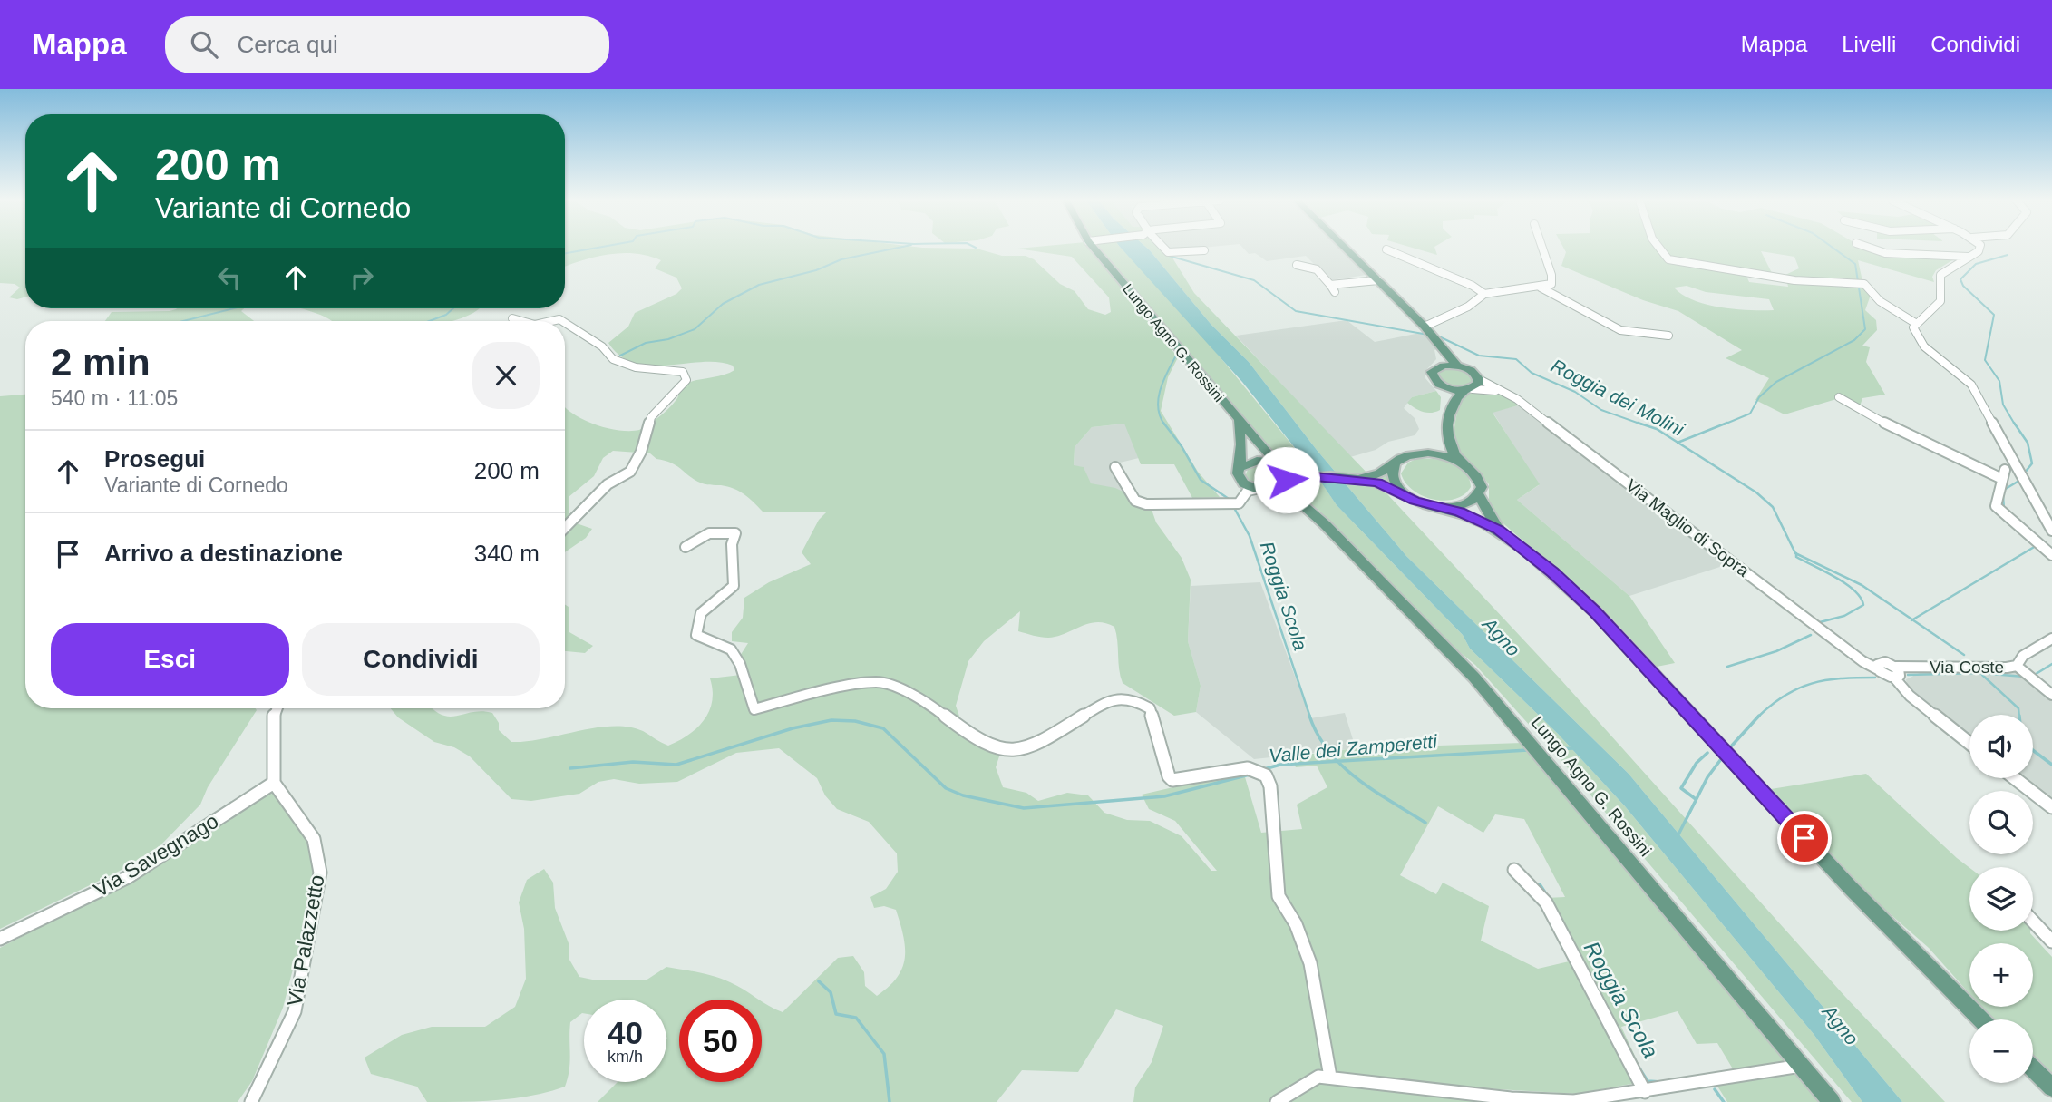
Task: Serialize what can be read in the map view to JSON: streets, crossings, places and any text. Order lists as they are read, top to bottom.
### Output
{
  "streets": {
    "main road": ["Lungo Agno G. Rossini"],
    "street": [
      "Via Maglio di Sopra",
      "Via Coste",
      "Via Savegnago",
      "Via Palazzetto"
    ]
  },
  "crossings": [
    ["Via Maglio di Sopra", "Via Coste"],
    ["Via Savegnago", "Via Palazzetto"]
  ],
  "water": [
    "Roggia dei Molini",
    "Roggia Scola",
    "Agno",
    "Valle dei Zamperetti"
  ],
  "page": {
    "header": "Mappa",
    "search": "Cerca qui",
    "nav": ["Mappa", "Livelli", "Condividi"],
    "turn": ["200 m", "Variante di Cornedo"],
    "heading": ["2 min", "540 m · 11:05"],
    "list": [
      {
        "name": "Prosegui",
        "note": "Variante di Cornedo",
        "value": "200 m"
      },
      {
        "name": "Arrivo a destinazione",
        "value": "340 m"
      }
    ],
    "buttons": ["Esci", "Condividi"],
    "map_buttons": ["+", "−"],
    "speed": "40 km/h",
    "limit": "50"
  }
}
